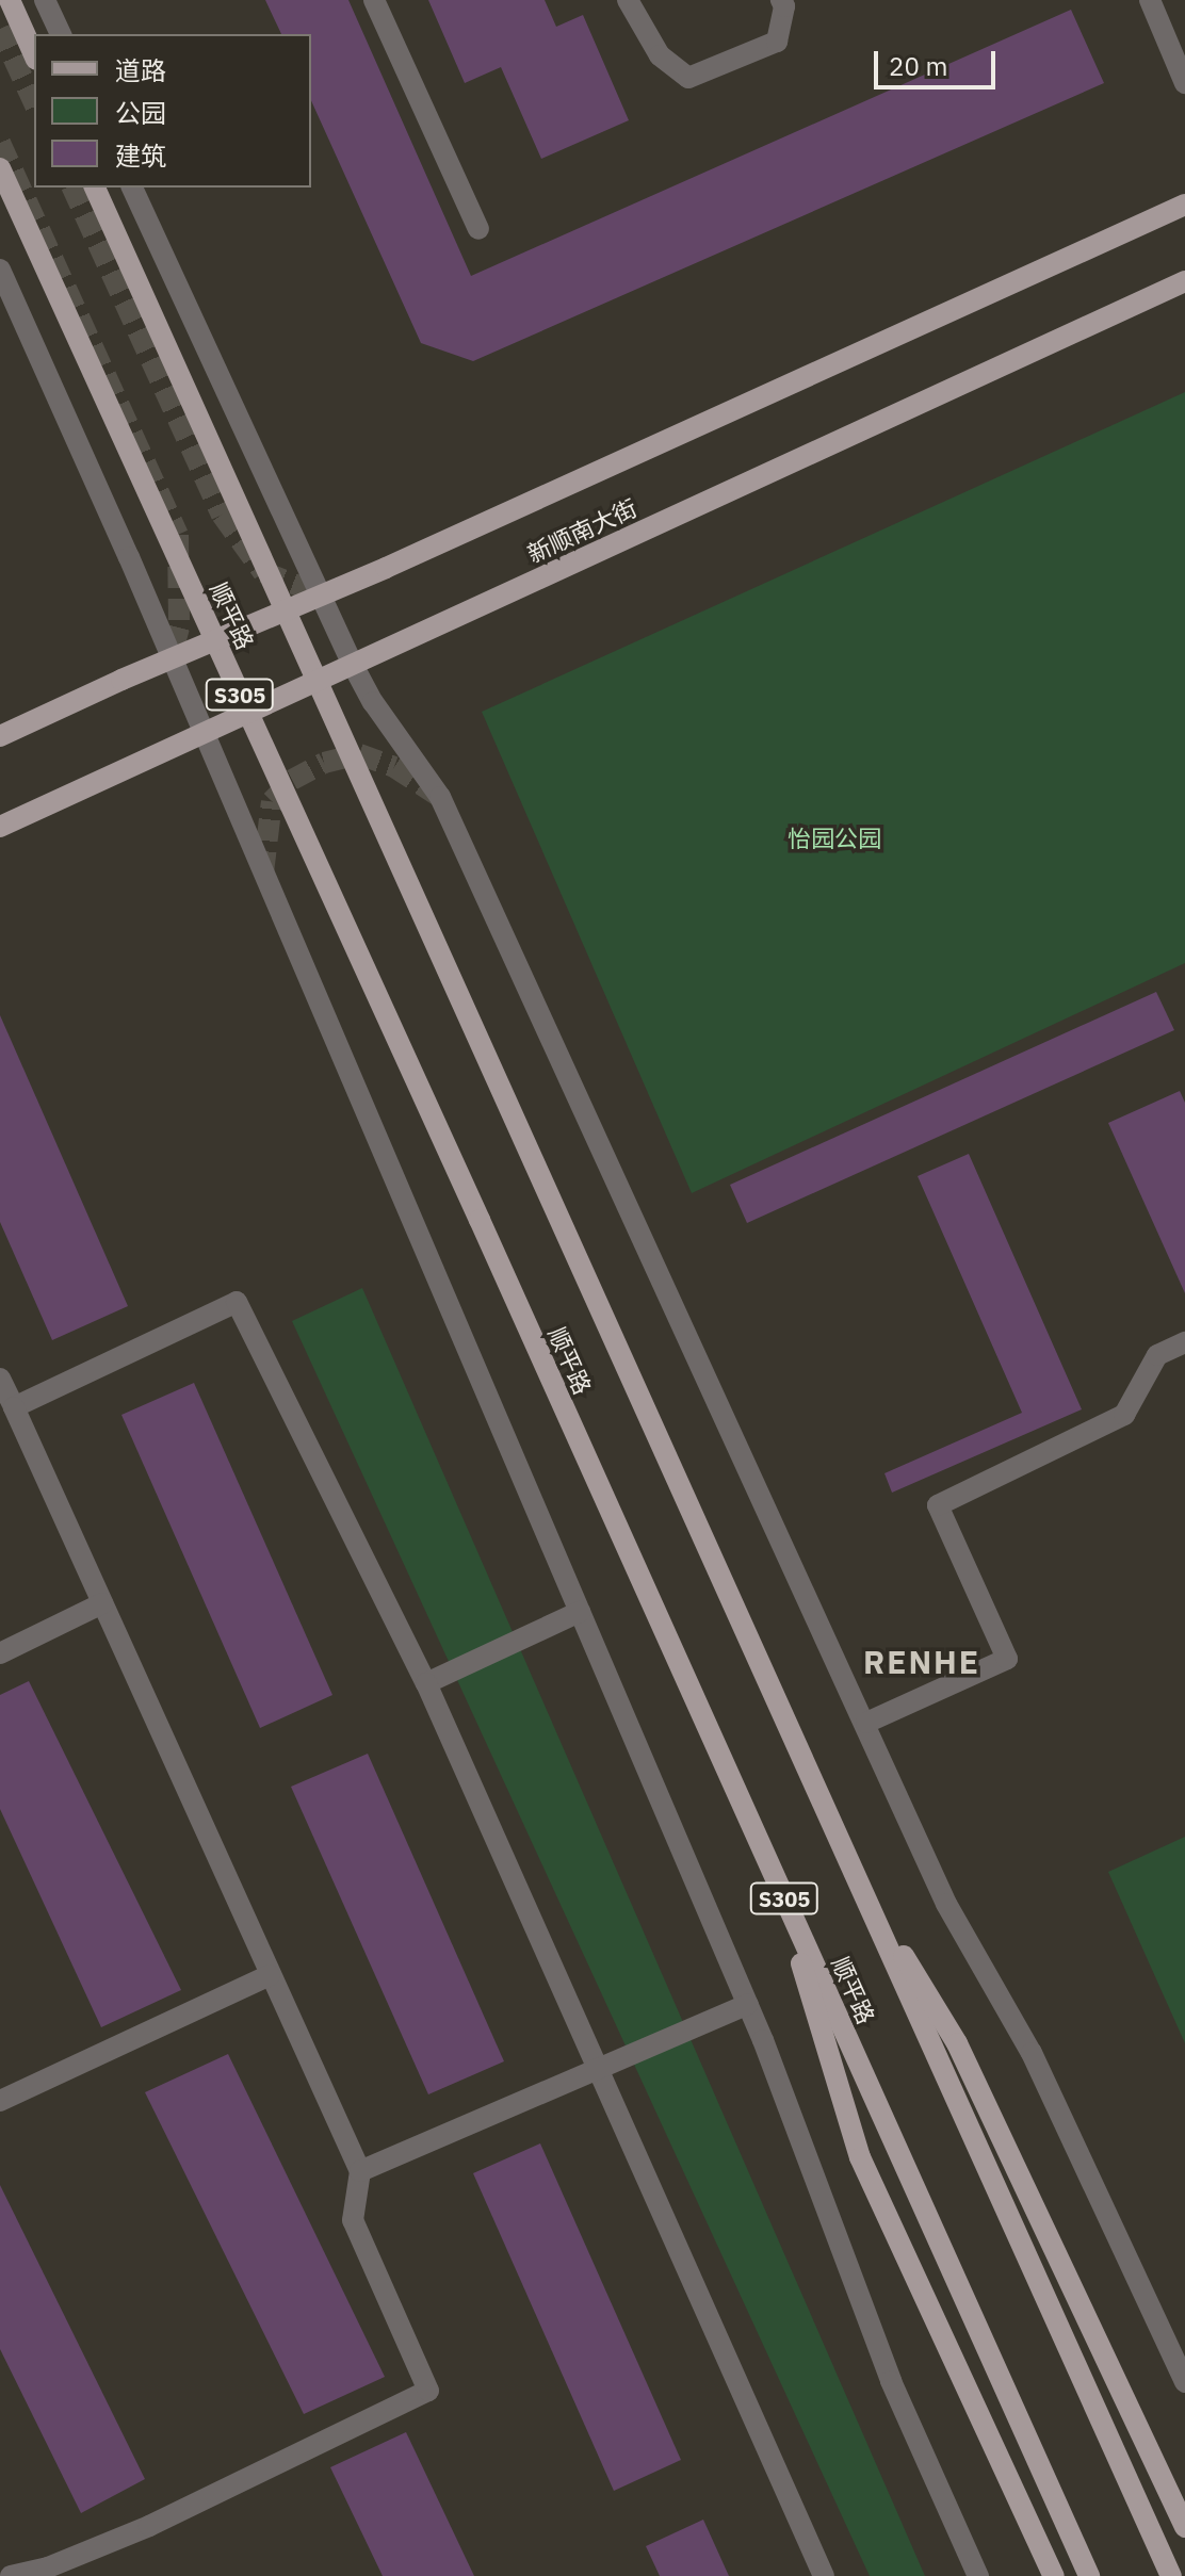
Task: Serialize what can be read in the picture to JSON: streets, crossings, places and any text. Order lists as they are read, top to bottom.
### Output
{
  "streets": {
    "main road": ["新顺南大街", "顺平路", "S305"]
  },
  "districts": ["RENHE"],
  "parks": ["怡园公园"],
  "legend": ["道路", "公园", "建筑"],
  "scale_bar": "20 m"
}
